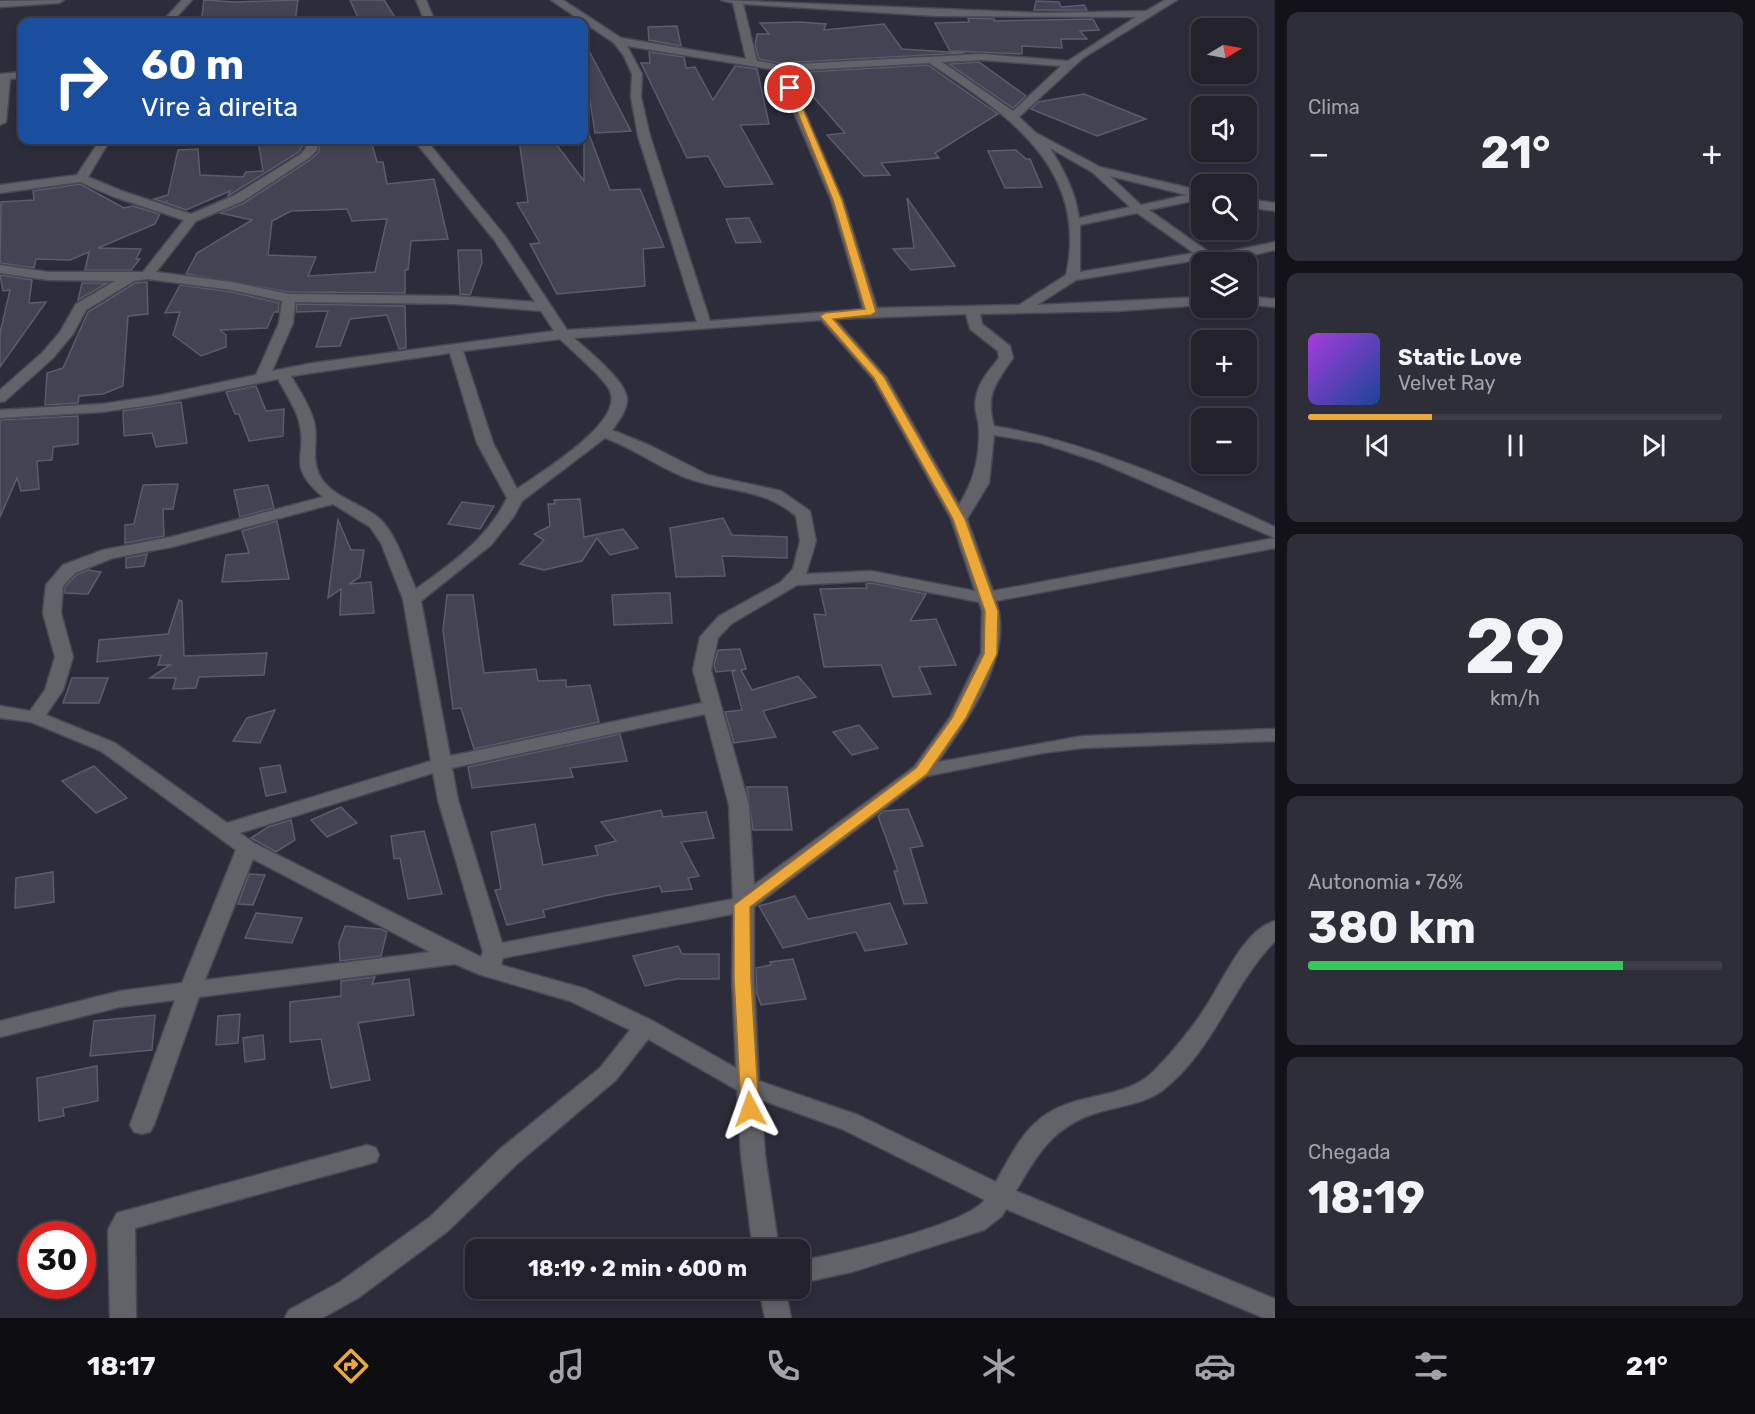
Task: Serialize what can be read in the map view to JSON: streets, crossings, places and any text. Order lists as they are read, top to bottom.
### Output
{
  "north": "right",
  "page": {
    "tile": [
      "Clima",
      ["29", "km/h"],
      ["Autonomia · 76%", "380 km"],
      ["Chegada", "18:19"]
    ],
    "map_buttons": ["+", "−"],
    "turn": ["60 m", "Vire à direita"],
    "heat": ["−", "21°", "+"],
    "song": ["Static Love", "Velvet Ray"],
    "limit": "30",
    "trip": "18:19 · 2 min · 600 m",
    "tabs": ["18:17", "21°"]
  }
}
